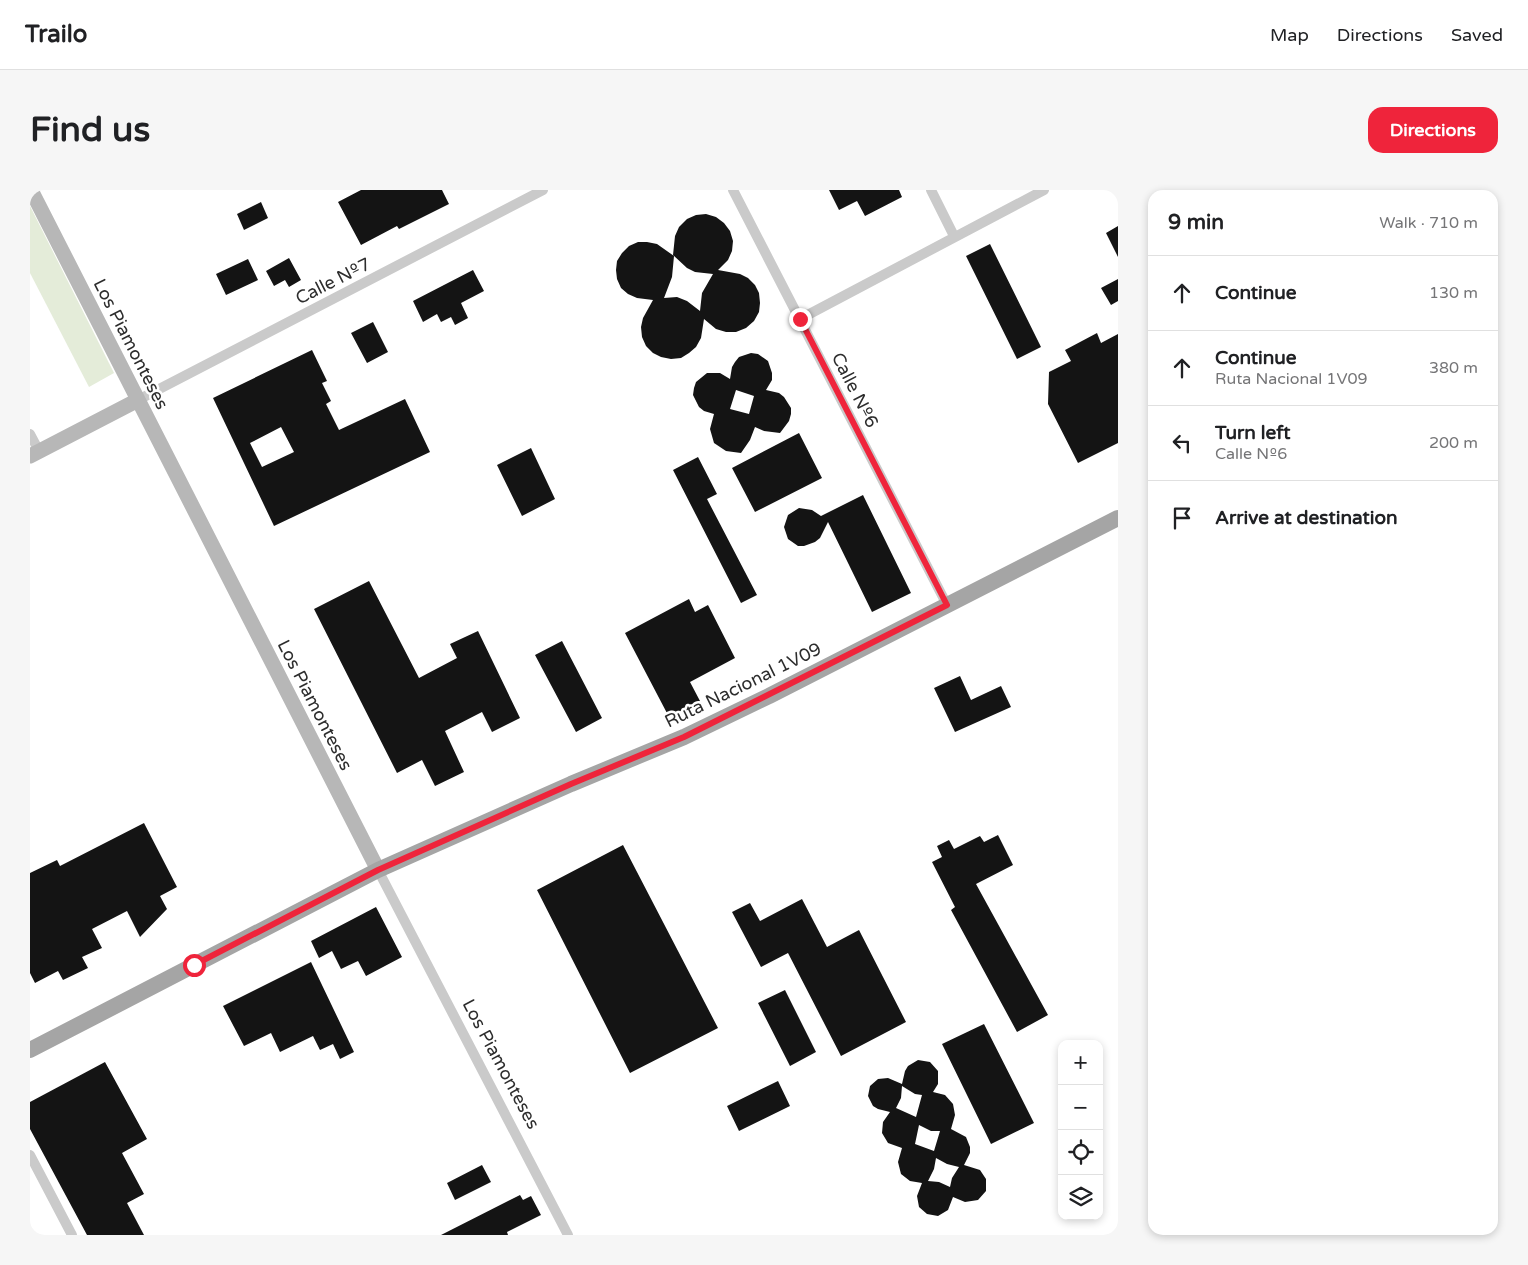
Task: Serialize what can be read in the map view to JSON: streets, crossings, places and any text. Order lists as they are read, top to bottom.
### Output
{
  "streets": {
    "main road": ["Los Piamonteses", "Ruta Nacional 1V09"],
    "street": ["Calle Nº7", "Calle Nº6"]
  },
  "crossings": [
    ["Calle Nº7", "Los Piamonteses"],
    ["Los Piamonteses", "Ruta Nacional 1V09"],
    ["Calle Nº6", "Ruta Nacional 1V09"]
  ],
  "page": {
    "header": "Trailo",
    "nav": ["Map", "Directions", "Saved"],
    "buttons": "Directions",
    "title": "Find us",
    "heading": ["9 min", "Walk · 710 m"],
    "list": [
      ["Continue", "130 m"],
      ["Continue", "Ruta Nacional 1V09", "380 m"],
      ["Turn left", "Calle Nº6", "200 m"],
      "Arrive at destination"
    ],
    "map_buttons": ["+", "−"]
  }
}
